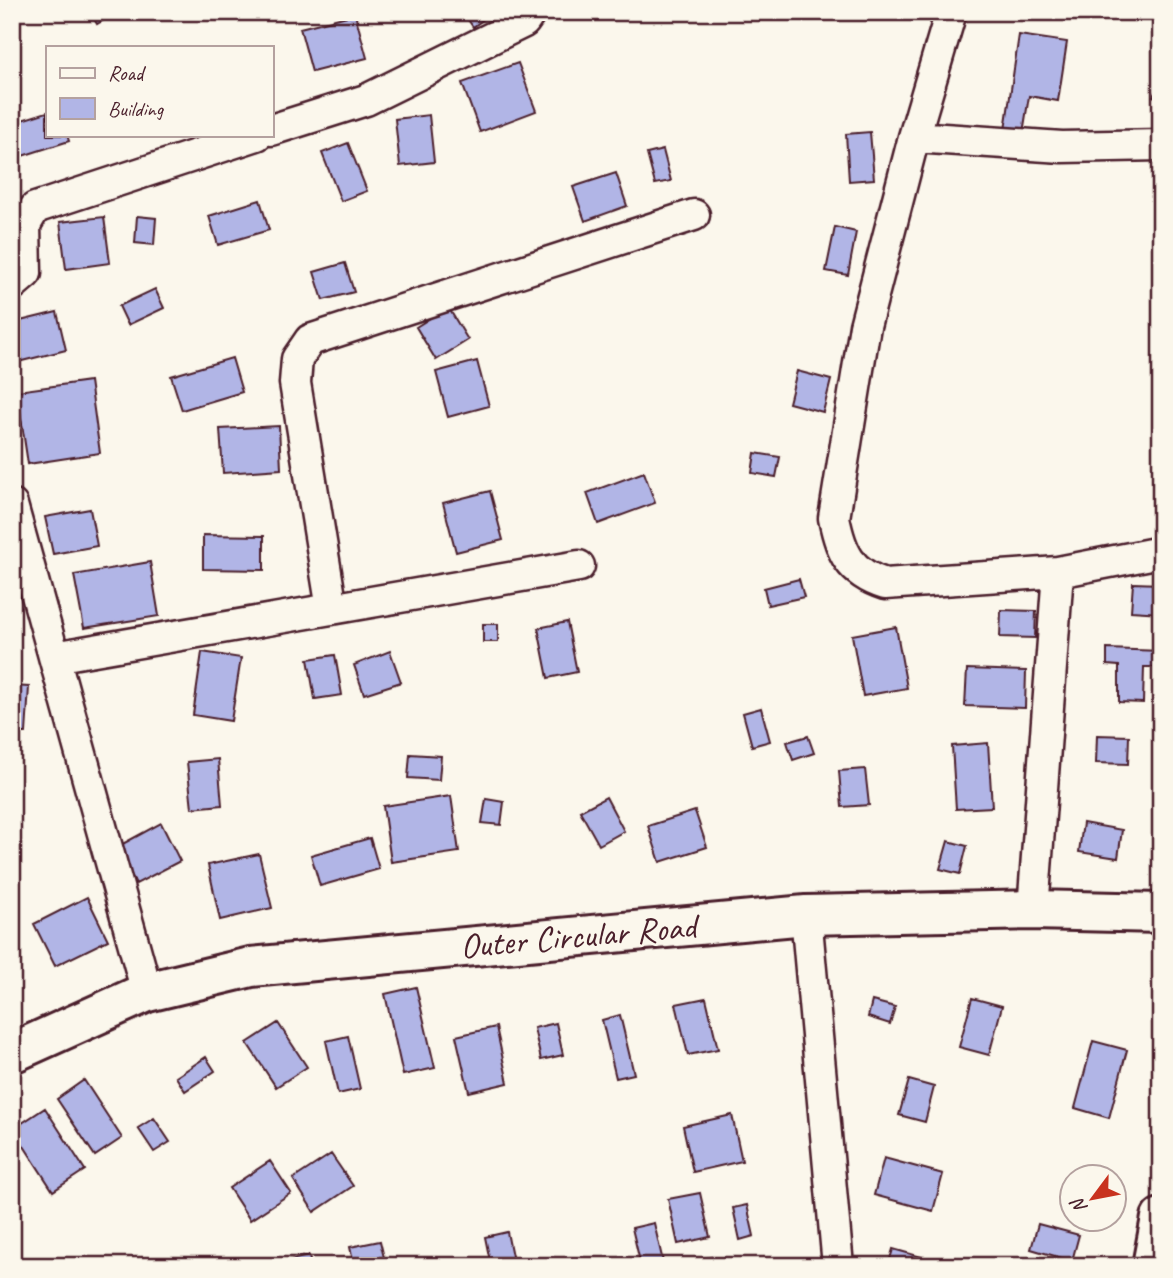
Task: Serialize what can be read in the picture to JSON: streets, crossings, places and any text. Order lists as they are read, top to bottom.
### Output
{
  "streets": {
    "street": ["Outer Circular Road"]
  },
  "legend": ["Road", "Building"],
  "north": "bottom left"
}
